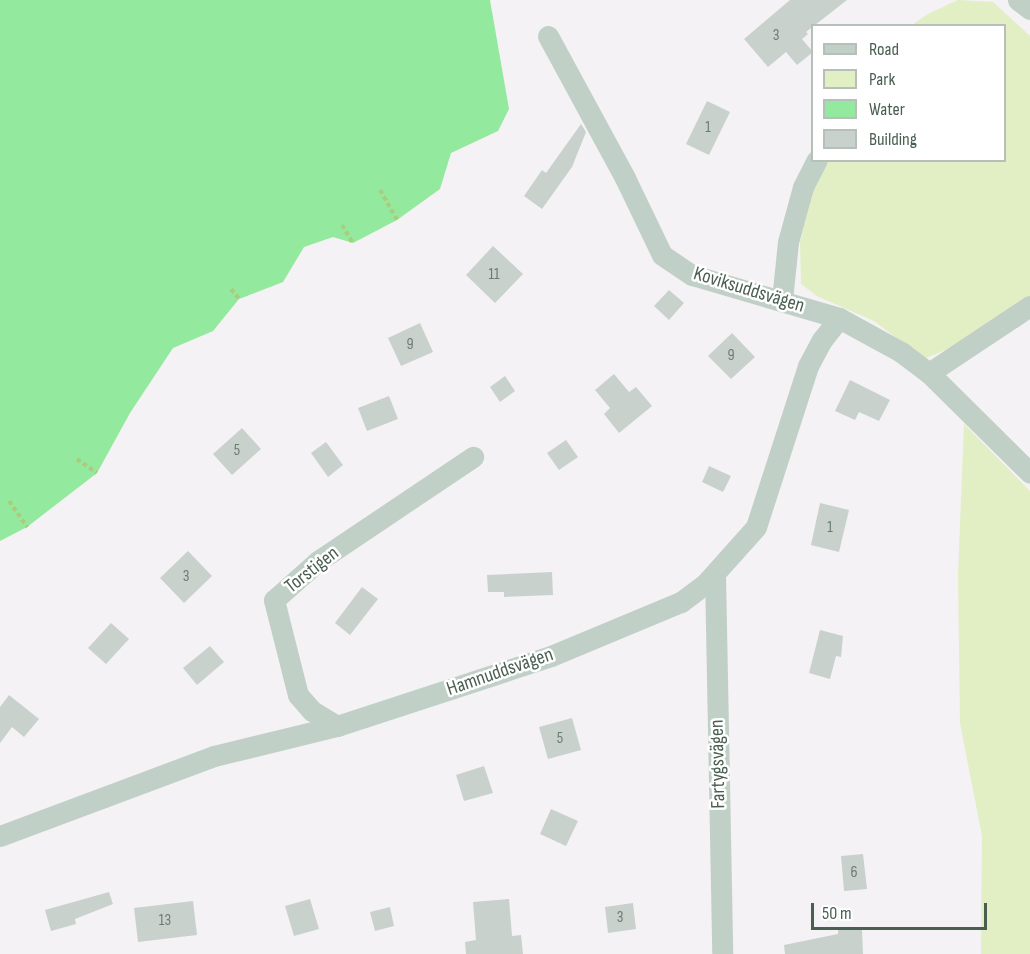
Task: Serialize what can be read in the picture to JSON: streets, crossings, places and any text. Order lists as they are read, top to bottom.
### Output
{
  "streets": {
    "street": [
      "Koviksuddsvägen",
      "Torstigen",
      "Hamnuddsvägen",
      "Fartygsvägen"
    ]
  },
  "crossings": [
    ["Koviksuddsvägen", "Hamnuddsvägen"],
    ["Torstigen", "Hamnuddsvägen"],
    ["Hamnuddsvägen", "Fartygsvägen"]
  ],
  "house_numbers": [
    "3",
    "1",
    "11",
    "9",
    "9",
    "5",
    "1",
    "3",
    "5",
    "6",
    "3",
    "13"
  ],
  "legend": [
    "Road",
    "Park",
    "Water",
    "Building"
  ],
  "scale_bar": "50 m"
}
